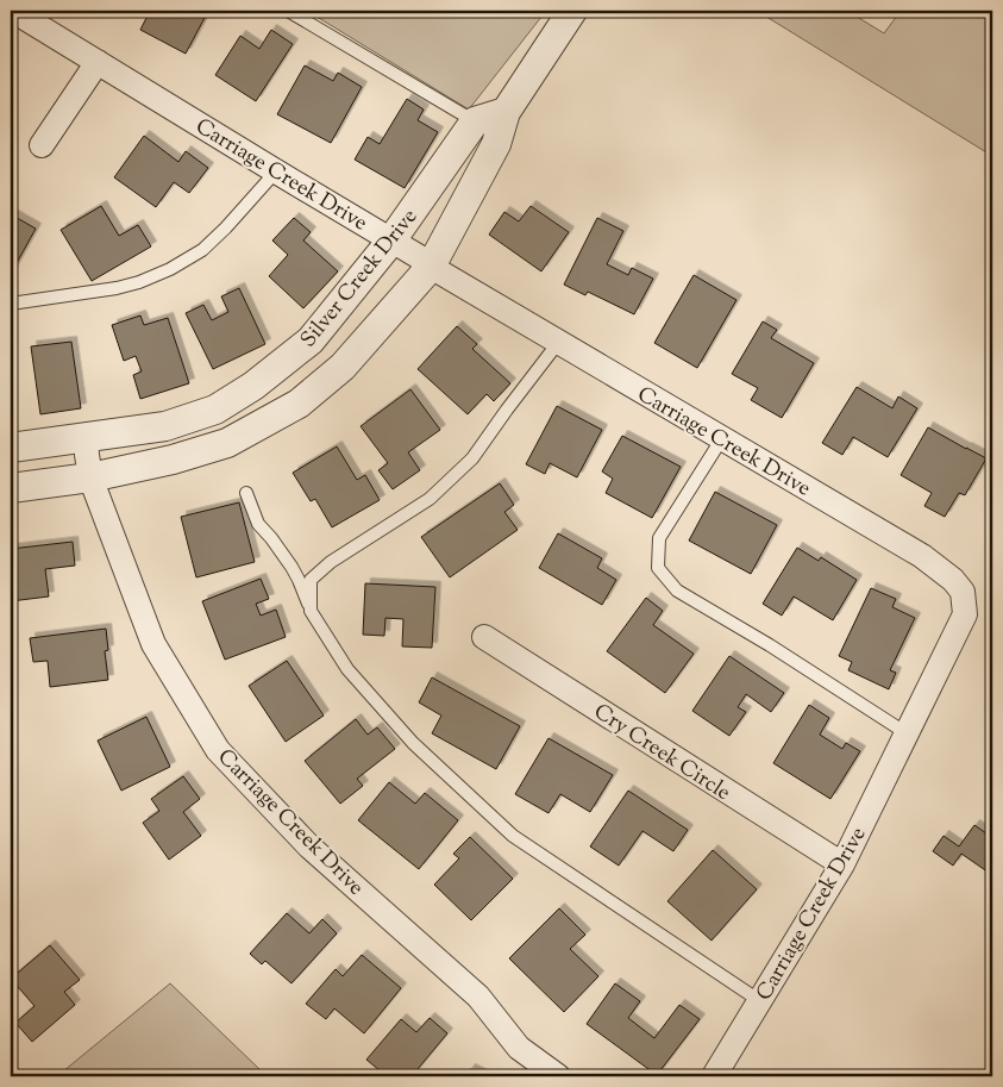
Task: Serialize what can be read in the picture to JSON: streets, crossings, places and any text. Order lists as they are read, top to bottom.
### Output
{
  "streets": {
    "street": ["Carriage Creek Drive", "Silver Creek Drive", "Cry Creek Circle"]
  },
  "crossings": [
    ["Carriage Creek Drive", "Silver Creek Drive"],
    ["Carriage Creek Drive", "Cry Creek Circle"]
  ]
}
